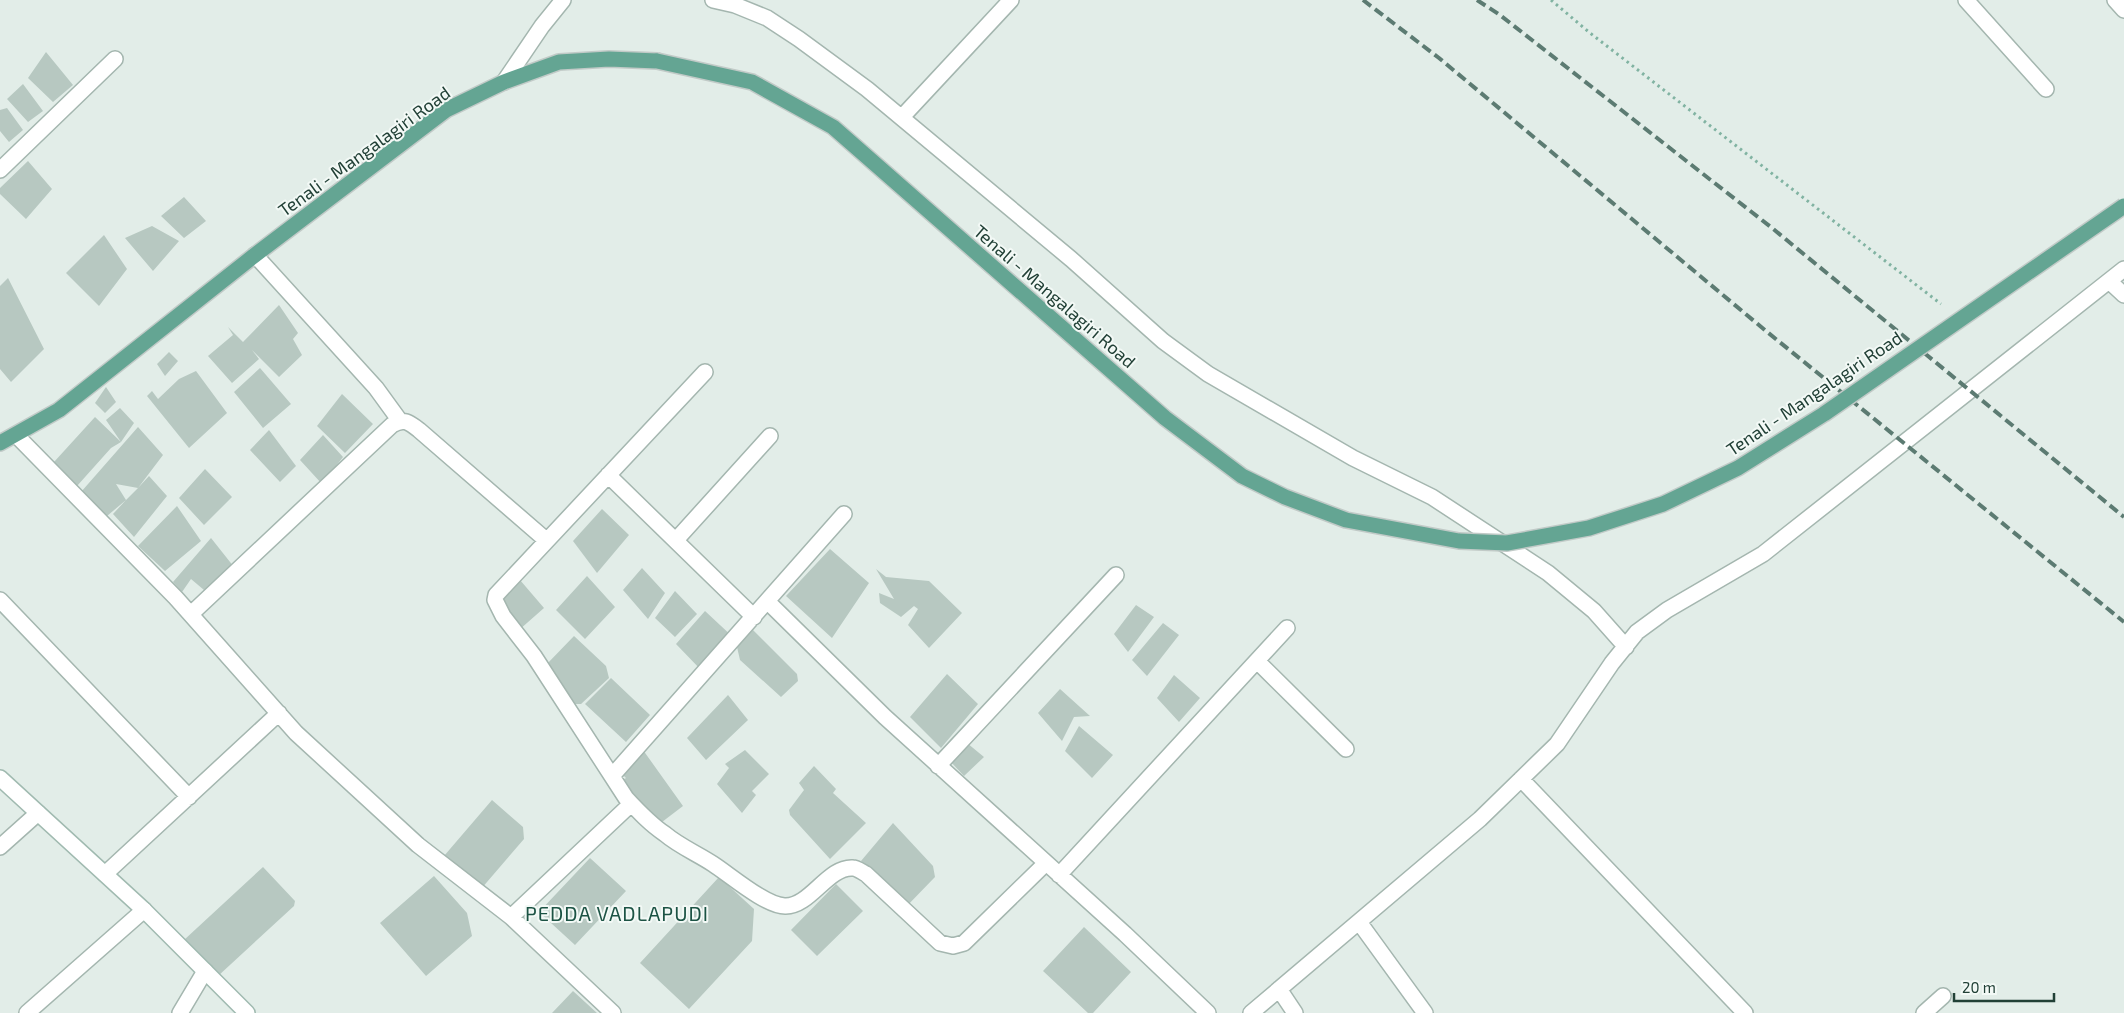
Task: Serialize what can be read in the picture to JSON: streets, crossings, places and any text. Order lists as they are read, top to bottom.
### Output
{
  "streets": {
    "main road": ["Tenali - Mangalagiri Road"]
  },
  "districts": ["PEDDA VADLAPUDI"],
  "scale_bar": "20 m"
}
